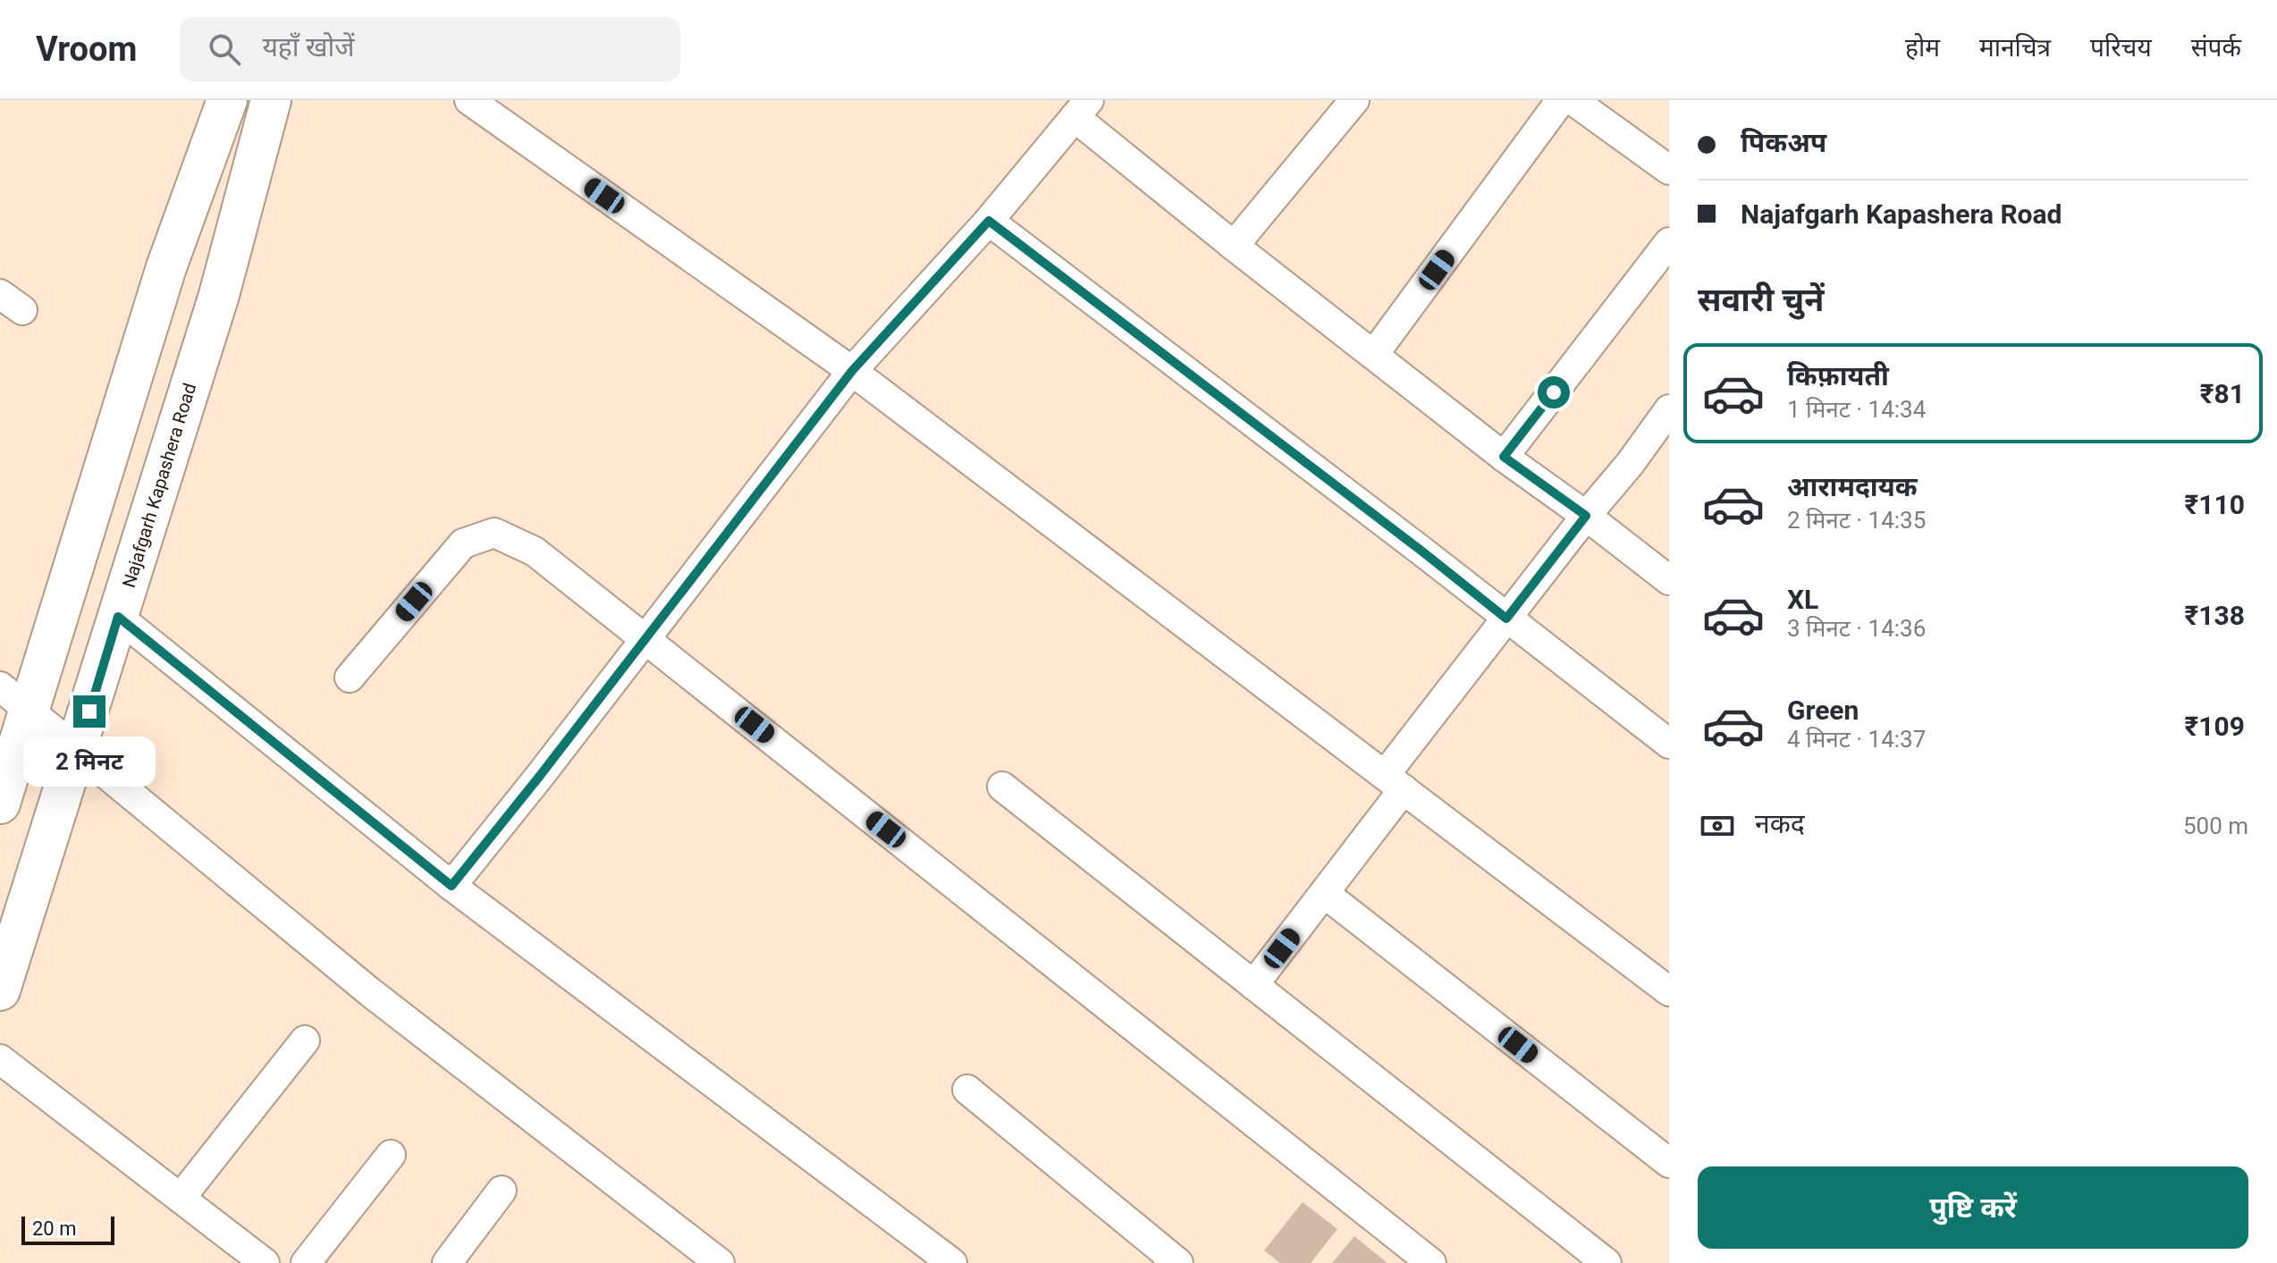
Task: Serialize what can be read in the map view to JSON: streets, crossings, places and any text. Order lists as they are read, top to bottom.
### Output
{
  "streets": {
    "main road": ["Najafgarh Kapashera Road"]
  },
  "scale_bar": "20 m",
  "page": {
    "header": "Vroom",
    "search": "यहाँ खोजें",
    "nav": [
      "होम",
      "मानचित्र",
      "परिचय",
      "संपर्क"
    ],
    "banner": ["पिकअप", "Najafgarh Kapashera Road"],
    "heading": "सवारी चुनें",
    "list": [
      {
        "name": "किफ़ायती",
        "note": "1 मिनट · 14:34",
        "value": "₹81"
      },
      {
        "name": "आरामदायक",
        "note": "2 मिनट · 14:35",
        "value": "₹110"
      },
      {
        "name": "XL",
        "note": "3 मिनट · 14:36",
        "value": "₹138"
      },
      {
        "name": "Green",
        "note": "4 मिनट · 14:37",
        "value": "₹109"
      }
    ],
    "bubble": "2 मिनट",
    "pay": ["नकद", "500 m"],
    "buttons": "पुष्टि करें",
    "scale": "20 m"
  }
}
